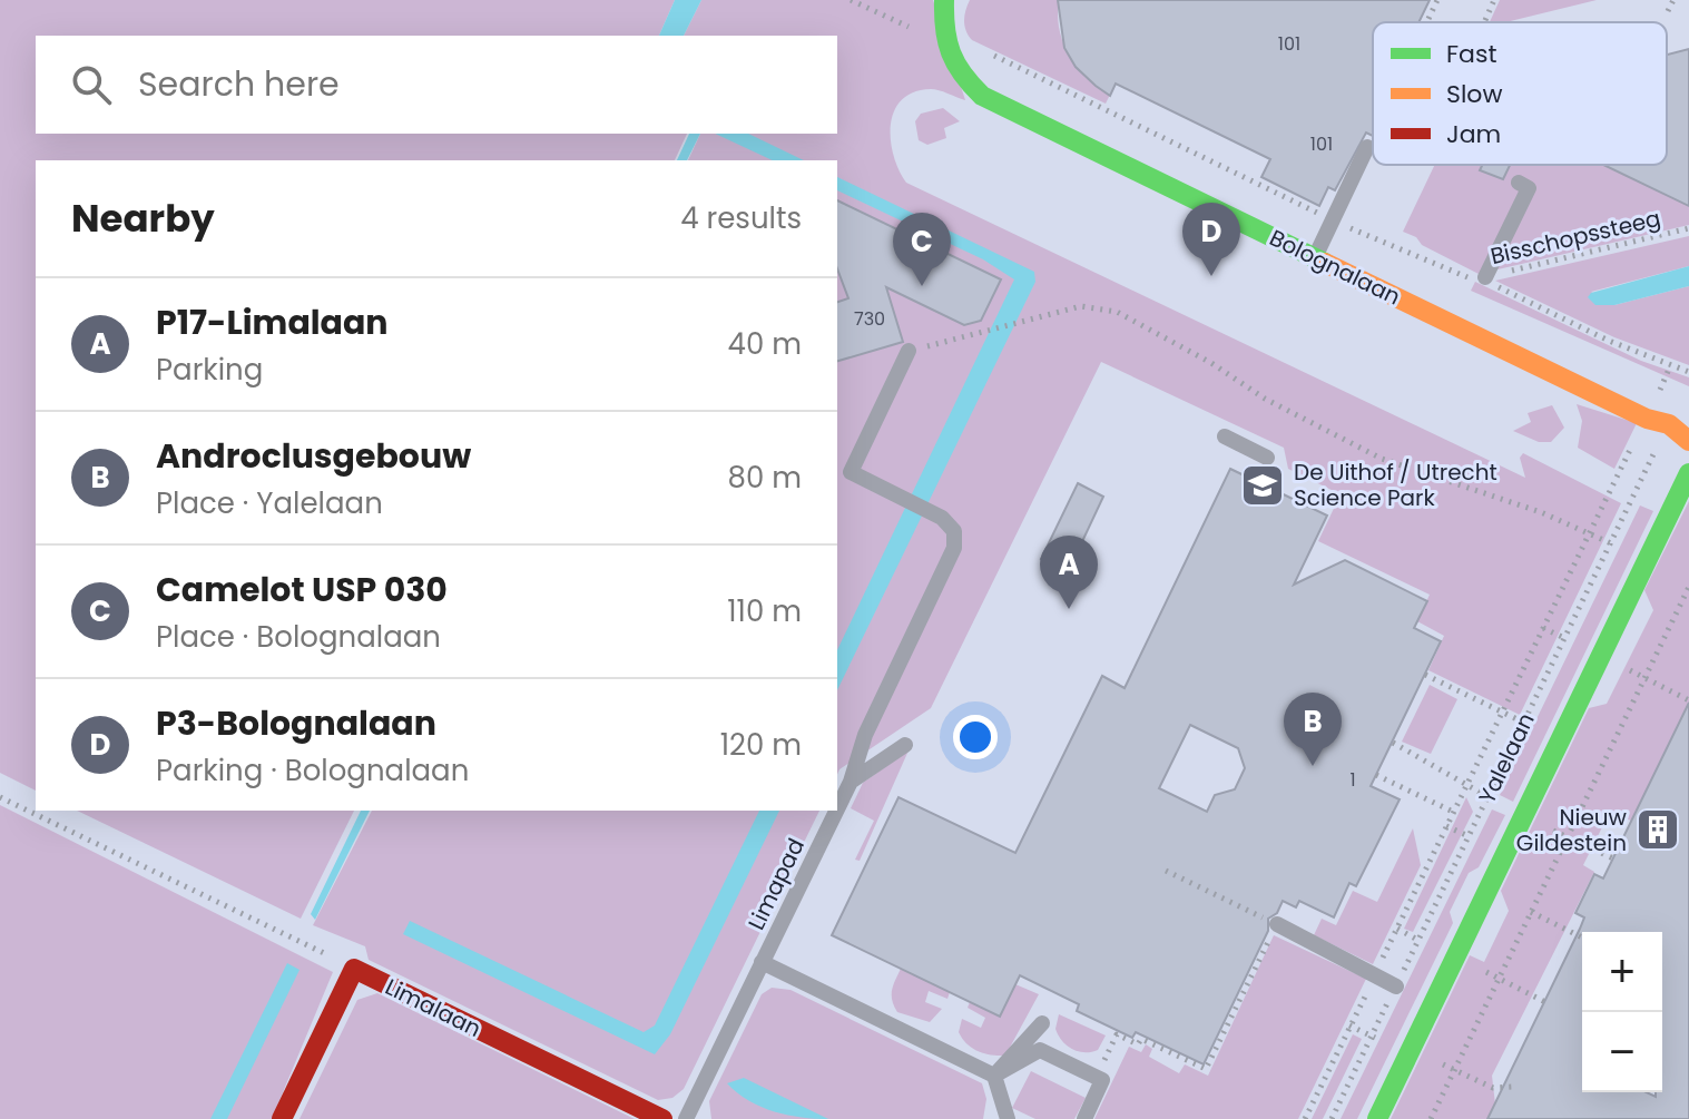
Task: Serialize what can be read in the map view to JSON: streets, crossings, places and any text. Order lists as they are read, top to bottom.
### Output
{
  "streets": {
    "street": ["Bolognalaan", "Yalelaan", "Limalaan"],
    "lane": ["Limapad"],
    "path": ["Bisschopssteeg"]
  },
  "crossings": [
    ["Bolognalaan", "Yalelaan"]
  ],
  "places": {
    "school or university": ["De Uithof / Utrecht Science Park"],
    "building": ["Nieuw Gildestein"]
  },
  "house_numbers": [
    "101",
    "101",
    "730",
    "1"
  ],
  "legend": ["Fast", "Slow", "Jam"],
  "page": {
    "search": "Search here",
    "heading": ["Nearby", "4 results"],
    "pins": [
      "D",
      "C",
      "A",
      "B"
    ],
    "list": [
      {
        "mark": "A",
        "name": "P17-Limalaan",
        "note": "Parking",
        "value": "40 m"
      },
      {
        "mark": "B",
        "name": "Androclusgebouw",
        "note": "Place · Yalelaan",
        "value": "80 m"
      },
      {
        "mark": "C",
        "name": "Camelot USP 030",
        "note": "Place · Bolognalaan",
        "value": "110 m"
      },
      {
        "mark": "D",
        "name": "P3-Bolognalaan",
        "note": "Parking · Bolognalaan",
        "value": "120 m"
      }
    ],
    "map_buttons": ["+", "−"]
  }
}
